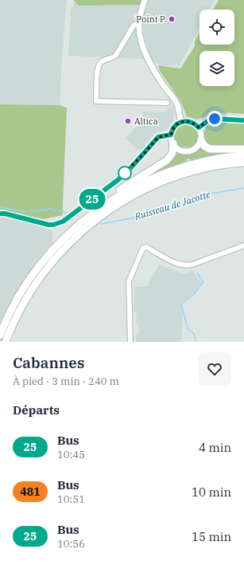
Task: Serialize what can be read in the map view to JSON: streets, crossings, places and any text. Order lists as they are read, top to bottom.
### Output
{
  "water": ["Ruisseau de Jacotte"],
  "places": ["Point P", "Altica"],
  "lines": ["bus line 25"],
  "page": {
    "on_map": "25",
    "heading": [
      ["Cabannes", "À pied · 3 min · 240 m"],
      "Départs"
    ],
    "list": [
      {
        "mark": "25",
        "name": "Bus",
        "note": "10:45",
        "value": "4 min"
      },
      {
        "mark": "481",
        "name": "Bus",
        "note": "10:51",
        "value": "10 min"
      },
      {
        "mark": "25",
        "name": "Bus",
        "note": "10:56",
        "value": "15 min"
      }
    ]
  }
}
